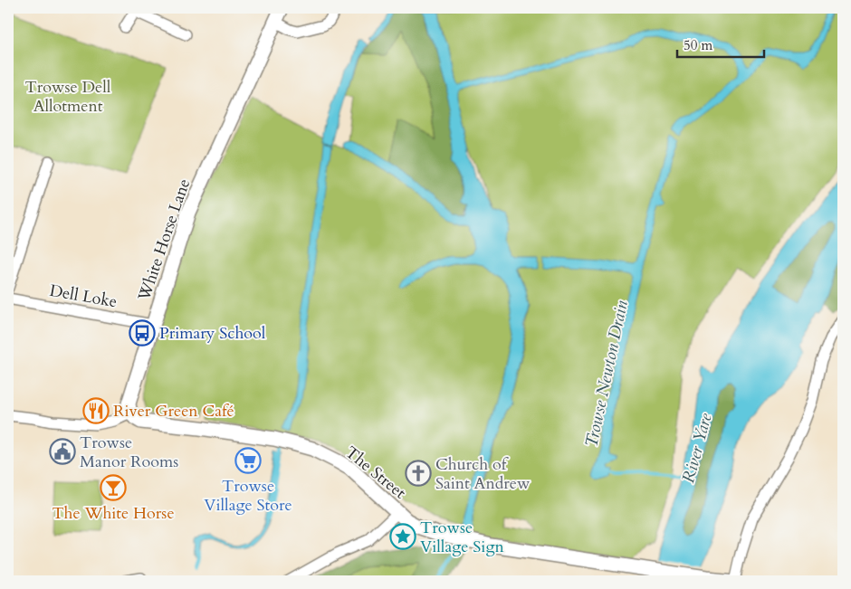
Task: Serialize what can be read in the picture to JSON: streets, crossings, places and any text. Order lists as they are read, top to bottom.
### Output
{
  "streets": {
    "street": ["White Horse Lane", "Dell Loke", "The Street"]
  },
  "crossings": [
    ["White Horse Lane", "Dell Loke"],
    ["White Horse Lane", "The Street"]
  ],
  "water": ["Trowse Newton Drain", "River Yare"],
  "parks": ["Trowse Dell Allotment"],
  "places": {
    "bus stop": ["Primary School"],
    "restaurant": ["River Green Café"],
    "public building": ["Trowse Manor Rooms"],
    "supermarket": ["Trowse Village Store"],
    "church": ["Church of Saint Andrew"],
    "bar": ["The White Horse"],
    "place": ["Trowse Village Sign"]
  },
  "scale_bar": "50 m"
}
